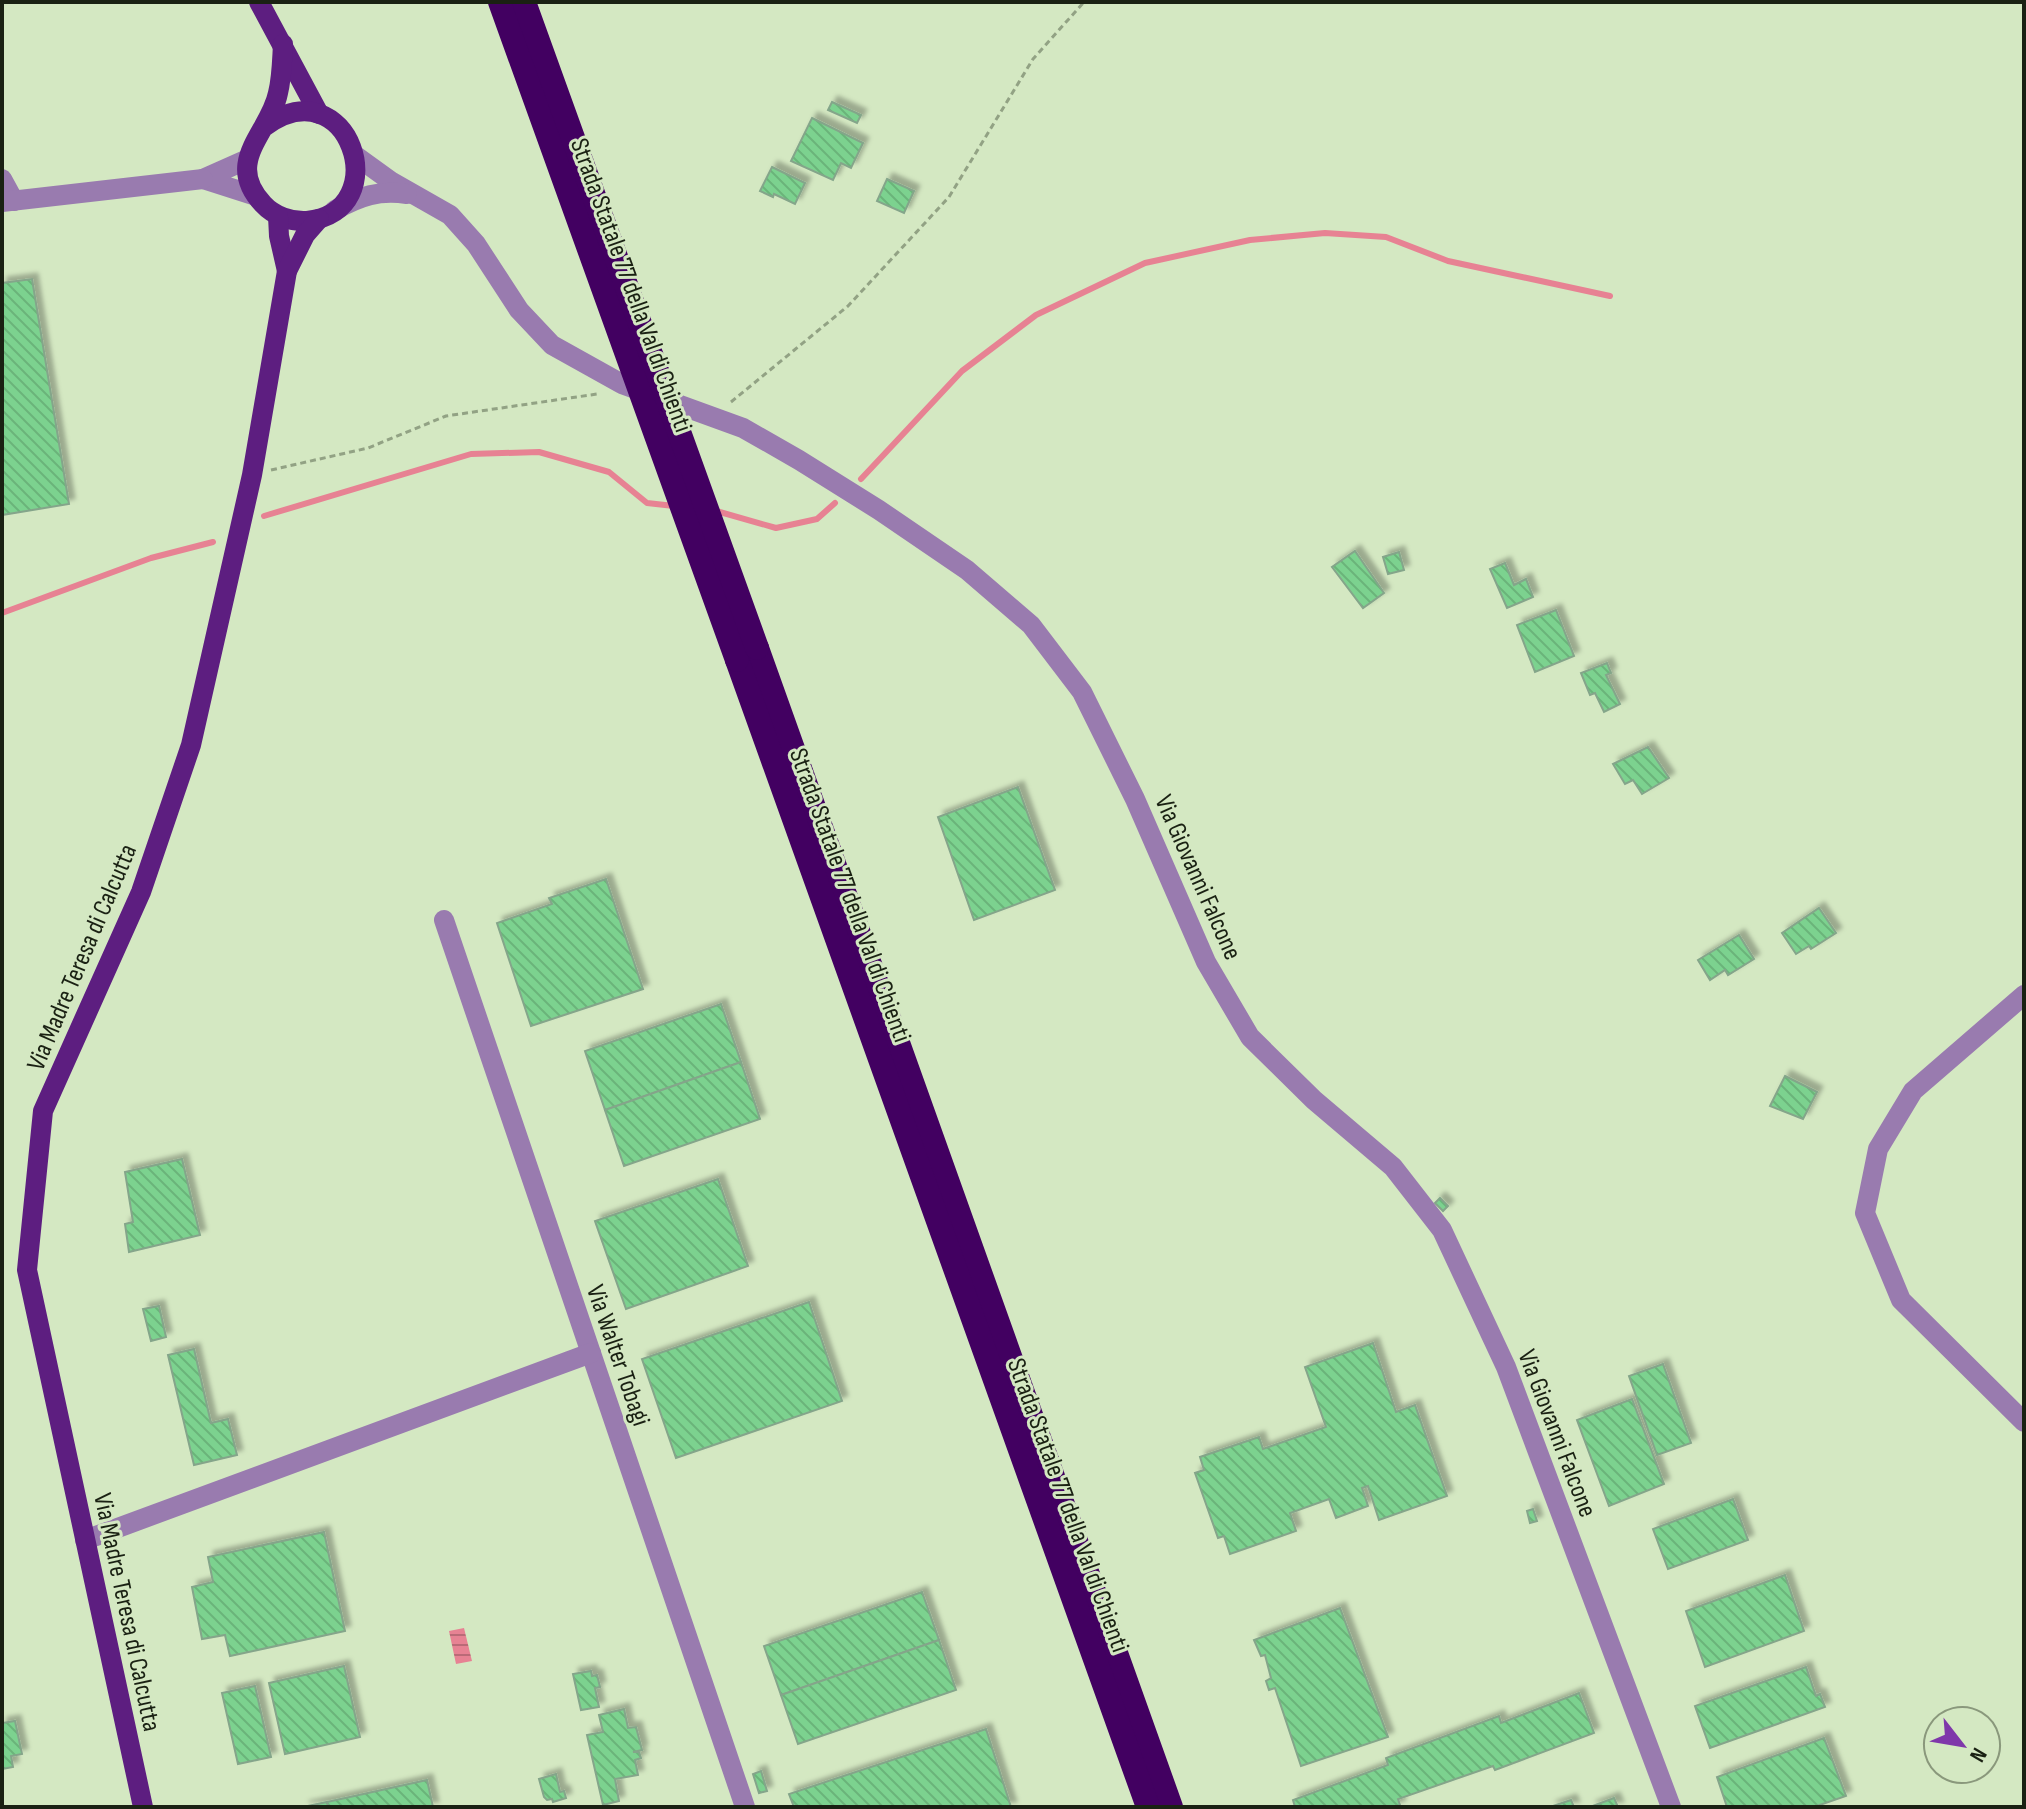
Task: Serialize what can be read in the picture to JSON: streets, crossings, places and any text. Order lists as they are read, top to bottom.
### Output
{
  "streets": {
    "highway": ["Strada Statale 77 della Val di Chienti"],
    "main road": ["Via Madre Teresa di Calcutta"],
    "street": ["Via Giovanni Falcone", "Via Walter Tobagi"]
  },
  "crossings": [
    ["Via Giovanni Falcone", "Via Madre Teresa di Calcutta"]
  ],
  "north": "bottom right"
}
